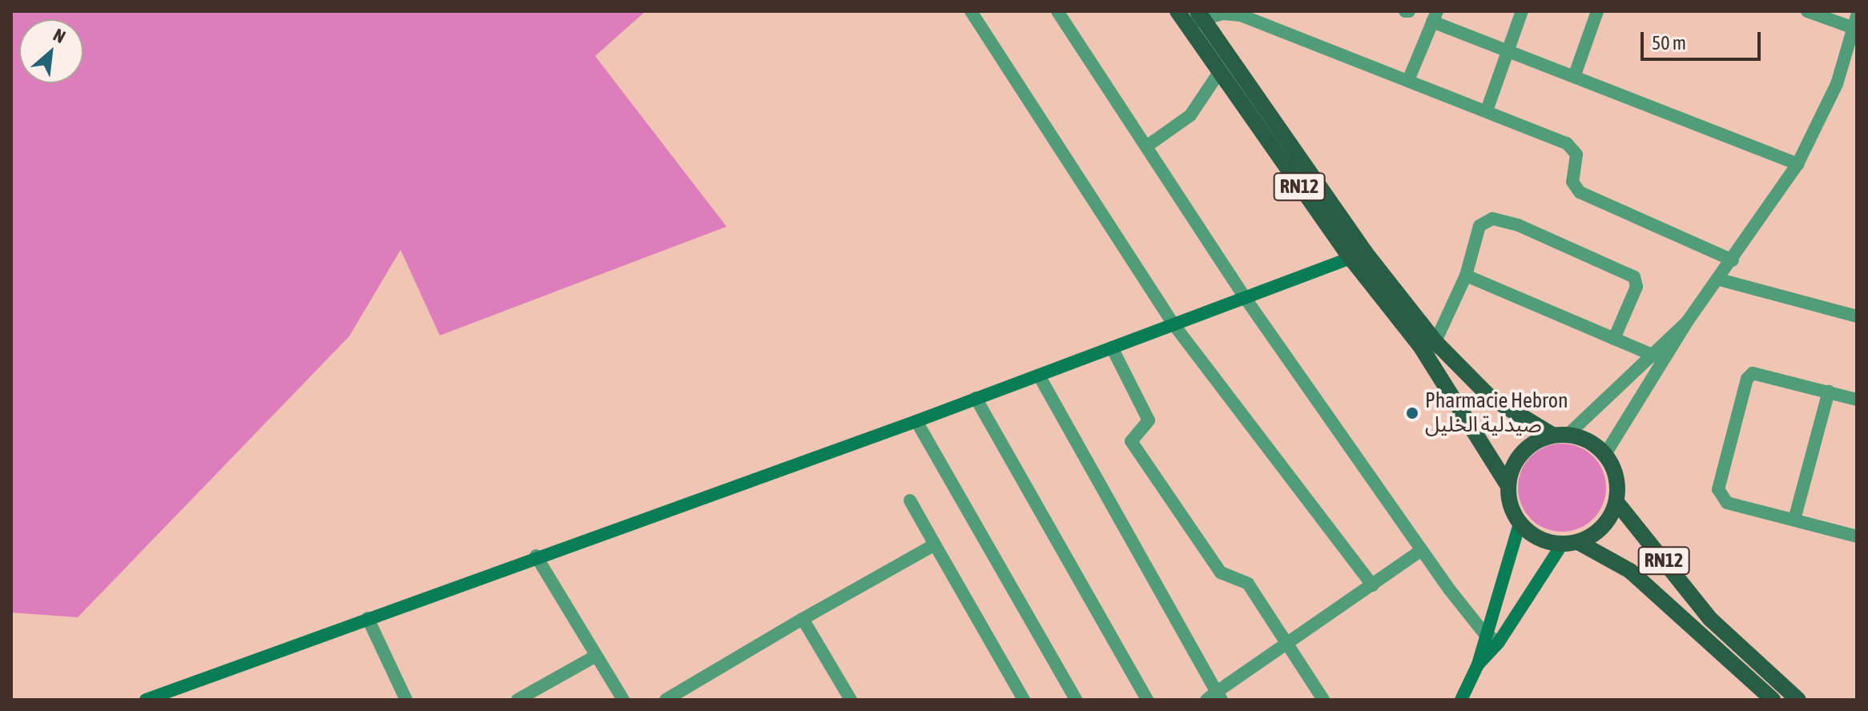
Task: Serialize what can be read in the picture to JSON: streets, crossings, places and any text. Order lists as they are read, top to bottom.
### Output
{
  "streets": {
    "main road": ["RN12"]
  },
  "places": ["Pharmacie Hebron صيدلية الخليل"],
  "scale_bar": "50 m",
  "north": "top right"
}
